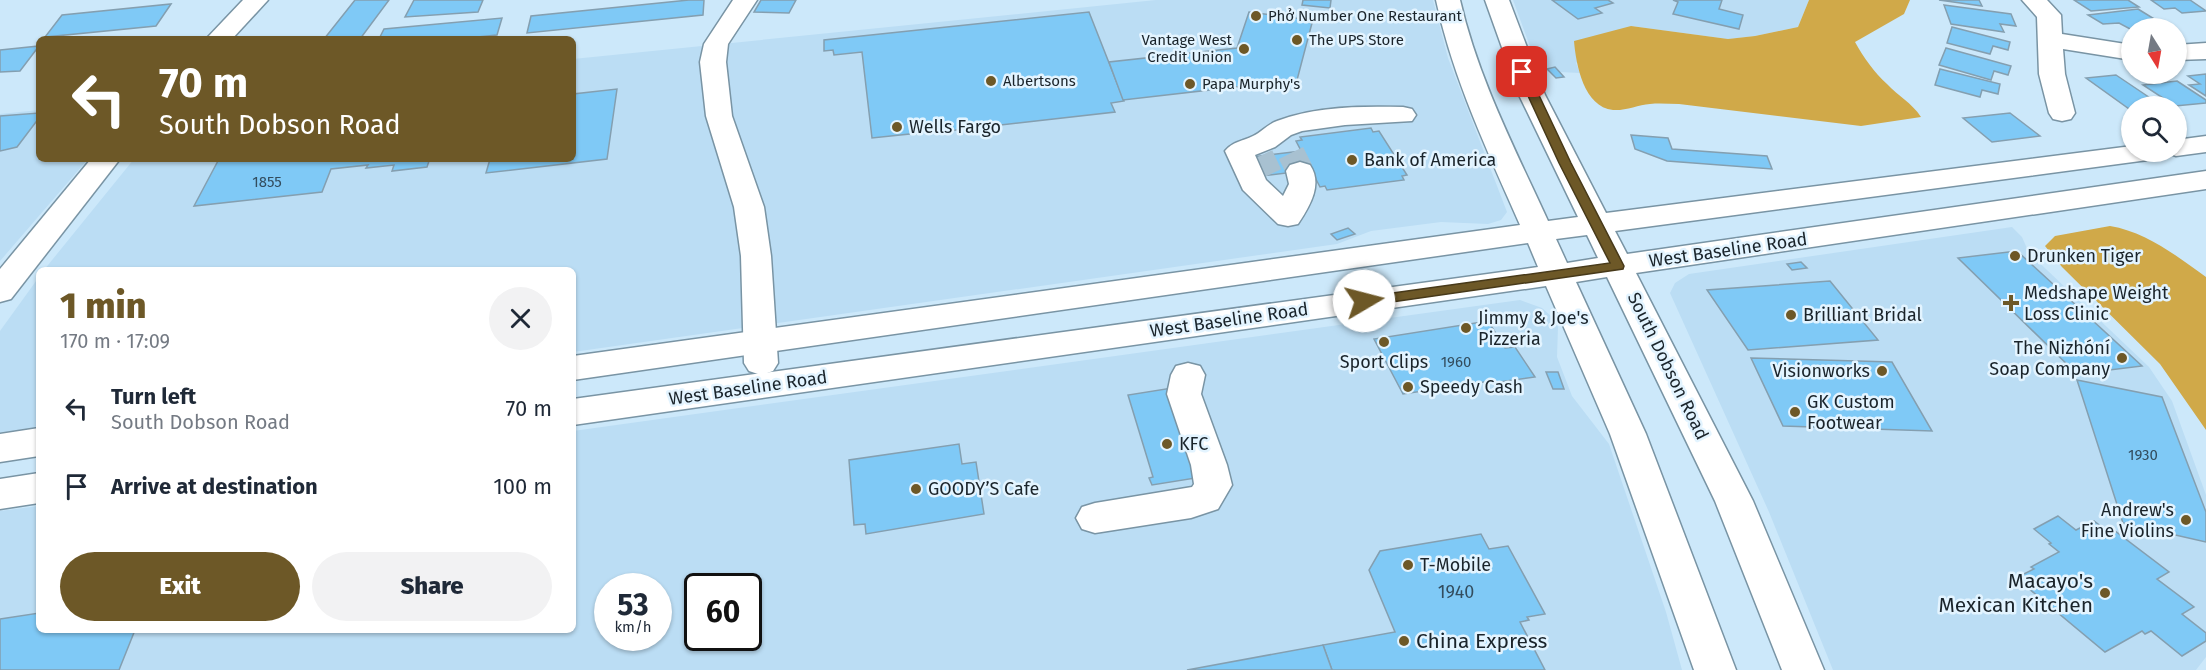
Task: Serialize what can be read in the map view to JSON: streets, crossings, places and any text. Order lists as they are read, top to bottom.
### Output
{
  "streets": {
    "main road": ["West Baseline Road", "South Dobson Road"]
  },
  "crossings": [
    ["West Baseline Road", "South Dobson Road"]
  ],
  "places": {
    "other": [
      "Phở Number One Restaurant",
      "The UPS Store",
      "Vantage West Credit Union",
      "Albertsons",
      "Papa Murphy's",
      "Wells Fargo",
      "Bank of America",
      "Drunken Tiger",
      "Brilliant Bridal",
      "Jimmy & Joe's Pizzeria",
      "Sport Clips",
      "The Nizhóní Soap Company",
      "Visionworks",
      "Speedy Cash",
      "GK Custom Footwear",
      "KFC",
      "GOODY’S Cafe",
      "Andrew's Fine Violins",
      "T-Mobile",
      "Macayo's Mexican Kitchen",
      "China Express"
    ],
    "health": ["Medshape Weight Loss Clinic"]
  },
  "house_numbers": [
    "1855",
    "1960",
    "1930",
    "1940"
  ],
  "north": "bottom",
  "page": {
    "turn": ["70 m", "South Dobson Road"],
    "heading": ["1 min", "170 m · 17:09"],
    "list": [
      {
        "name": "Turn left",
        "note": "South Dobson Road",
        "value": "70 m"
      },
      {
        "name": "Arrive at destination",
        "value": "100 m"
      }
    ],
    "buttons": ["Exit", "Share"],
    "speed": "53 km/h",
    "limit": "60"
  }
}
